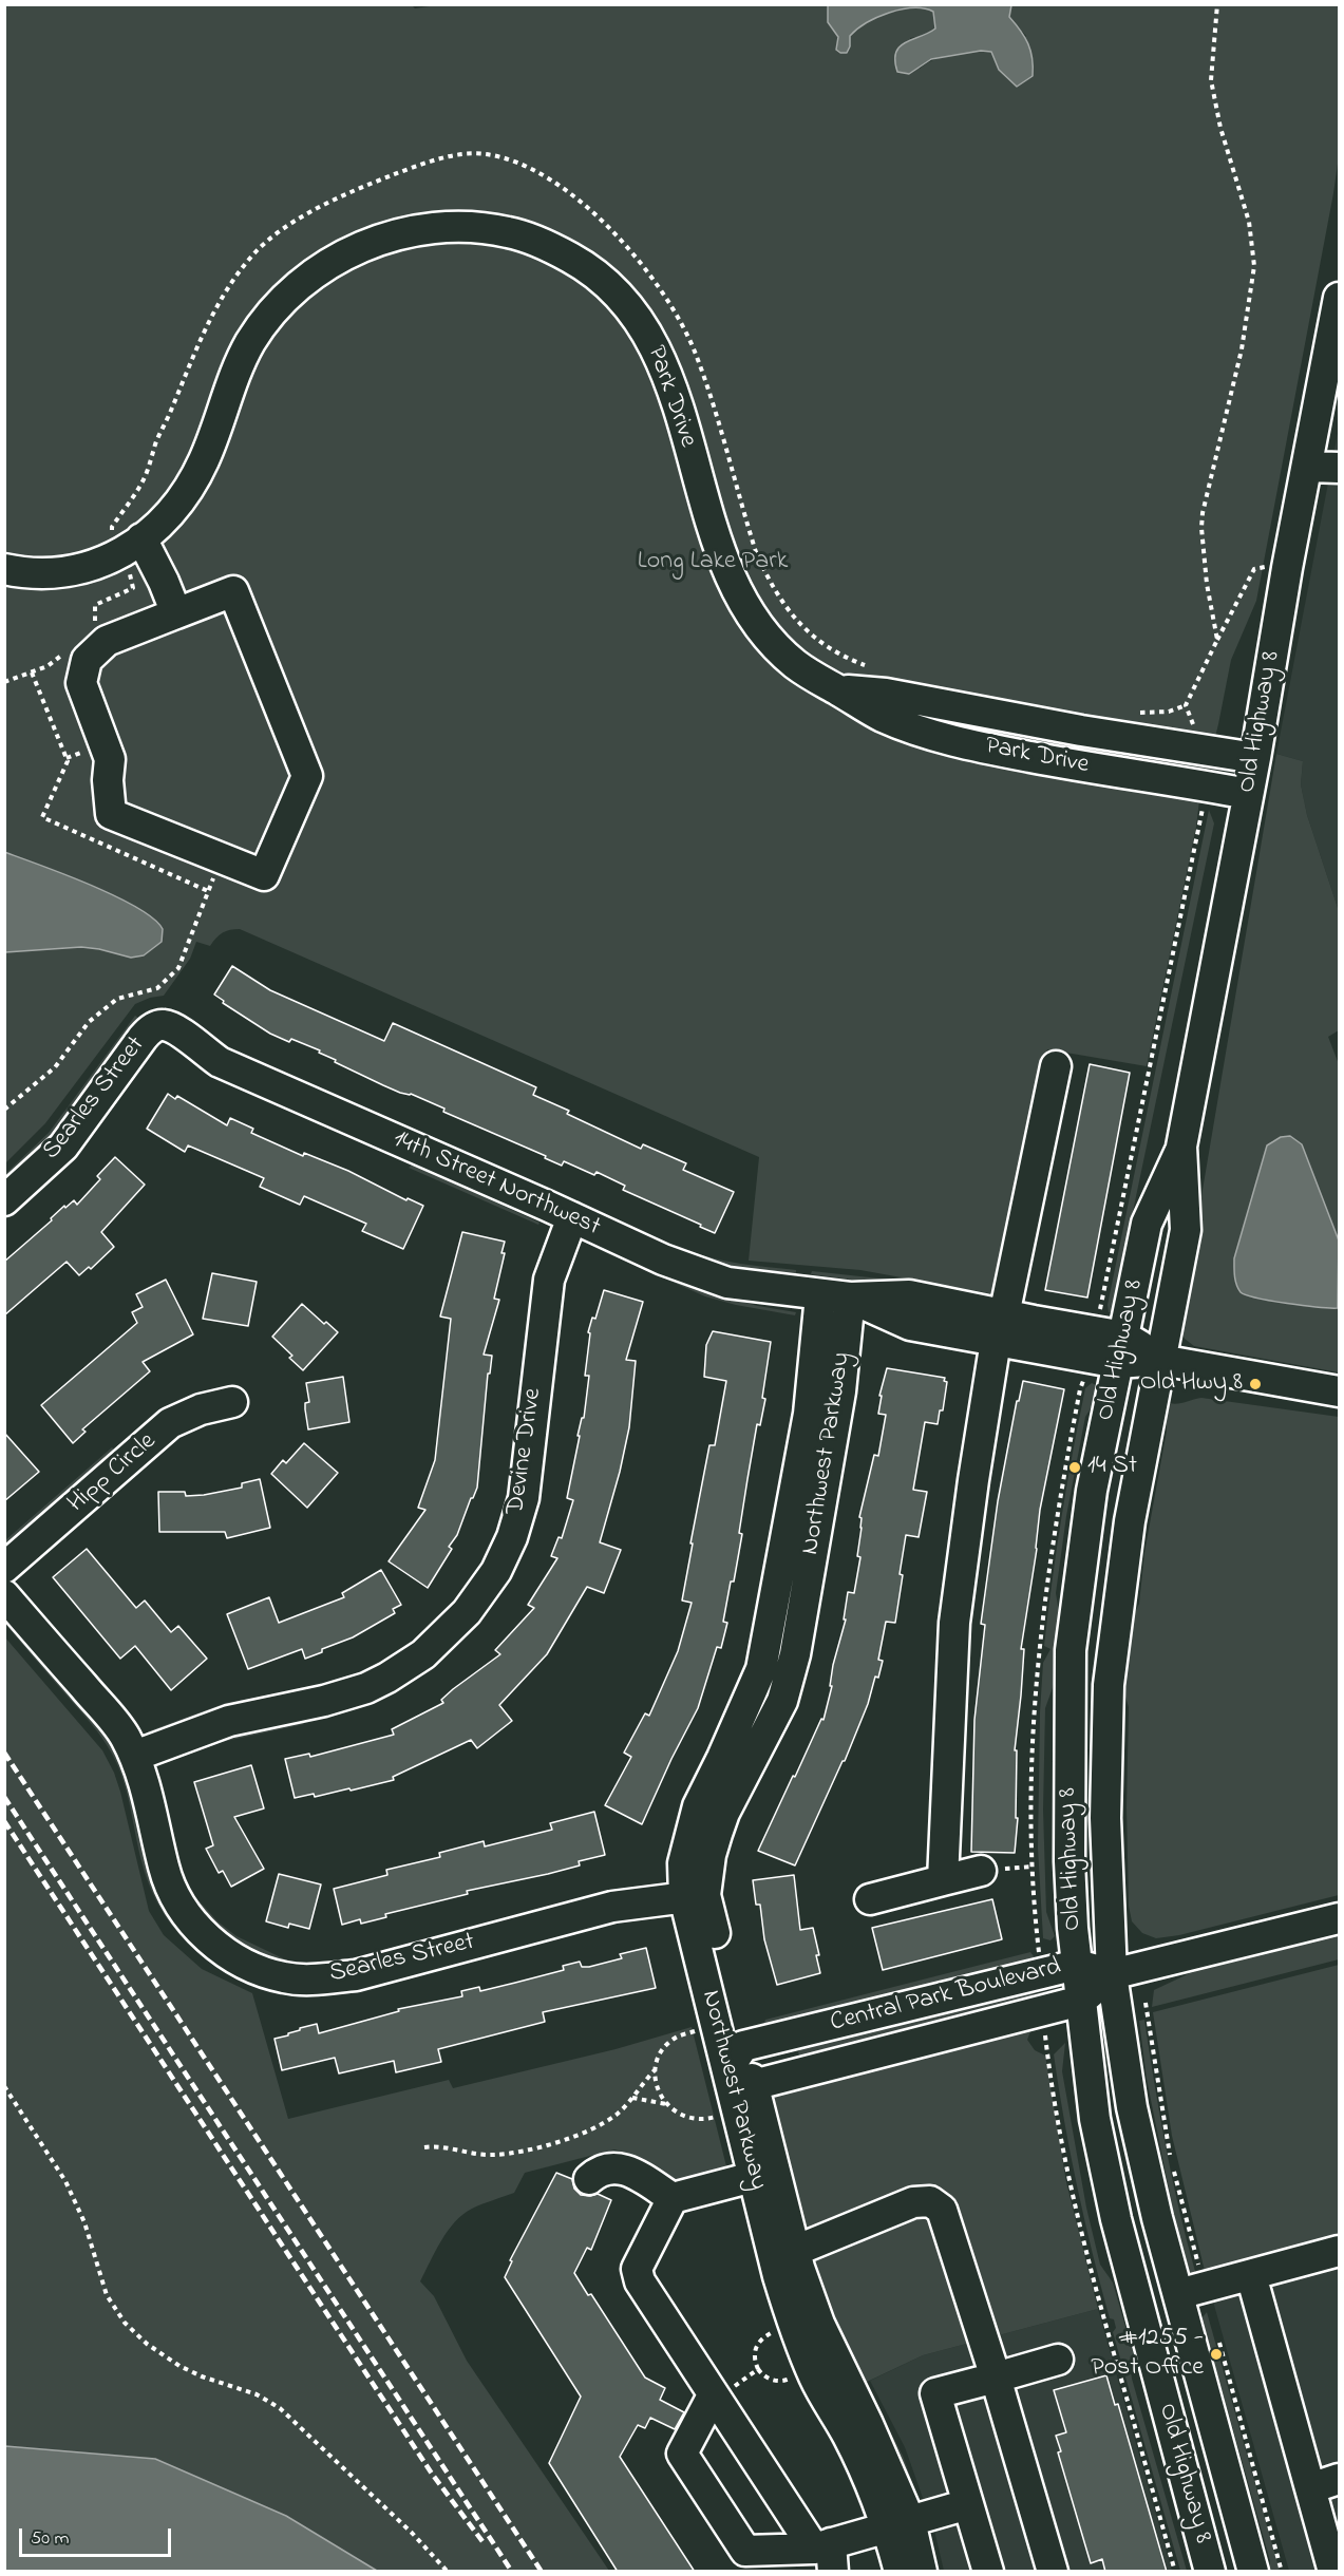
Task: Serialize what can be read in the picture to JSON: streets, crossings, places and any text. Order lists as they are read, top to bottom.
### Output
{
  "streets": {
    "street": [
      "Park Drive",
      "Old Highway 8",
      "Searles Street",
      "14th Street Northwest",
      "Devine Drive",
      "Northwest Parkway",
      "Hipp Circle",
      "Central Park Boulevard"
    ]
  },
  "crossings": [
    ["Park Drive", "Old Highway 8"],
    ["Old Highway 8", "14th Street Northwest"],
    ["Old Highway 8", "Central Park Boulevard"],
    ["Searles Street", "14th Street Northwest"],
    ["Searles Street", "Devine Drive"],
    ["Searles Street", "Northwest Parkway"],
    ["14th Street Northwest", "Devine Drive"],
    ["14th Street Northwest", "Northwest Parkway"],
    ["Northwest Parkway", "Central Park Boulevard"]
  ],
  "parks": ["Long Lake Park"],
  "places": ["Old Hwy 8", "14 St", "#1255 - Post Office"],
  "scale_bar": "50 m"
}
